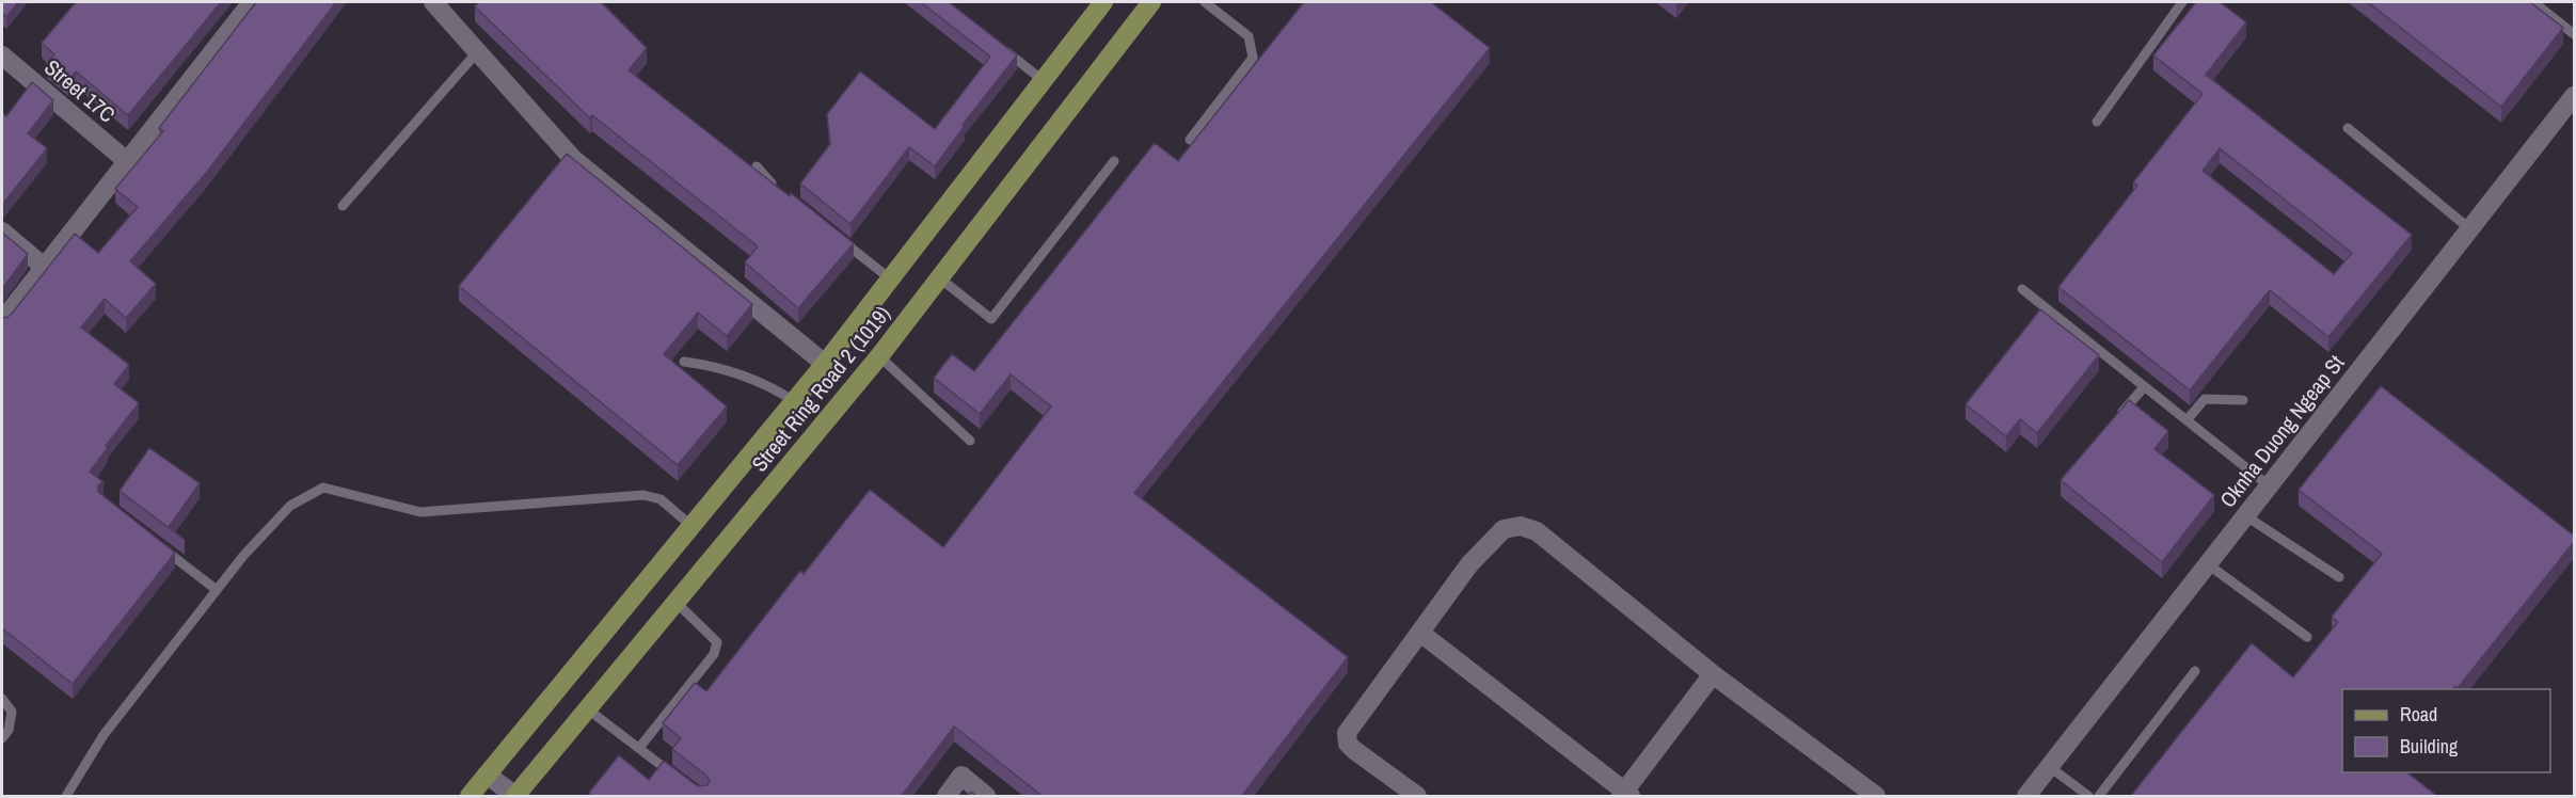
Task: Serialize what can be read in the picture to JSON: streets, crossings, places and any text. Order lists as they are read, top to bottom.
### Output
{
  "streets": {
    "main road": ["Street Ring Road 2 (1019)"],
    "street": ["Street 17C", "Oknha Duong Ngeap St"]
  },
  "legend": ["Road", "Building"]
}
